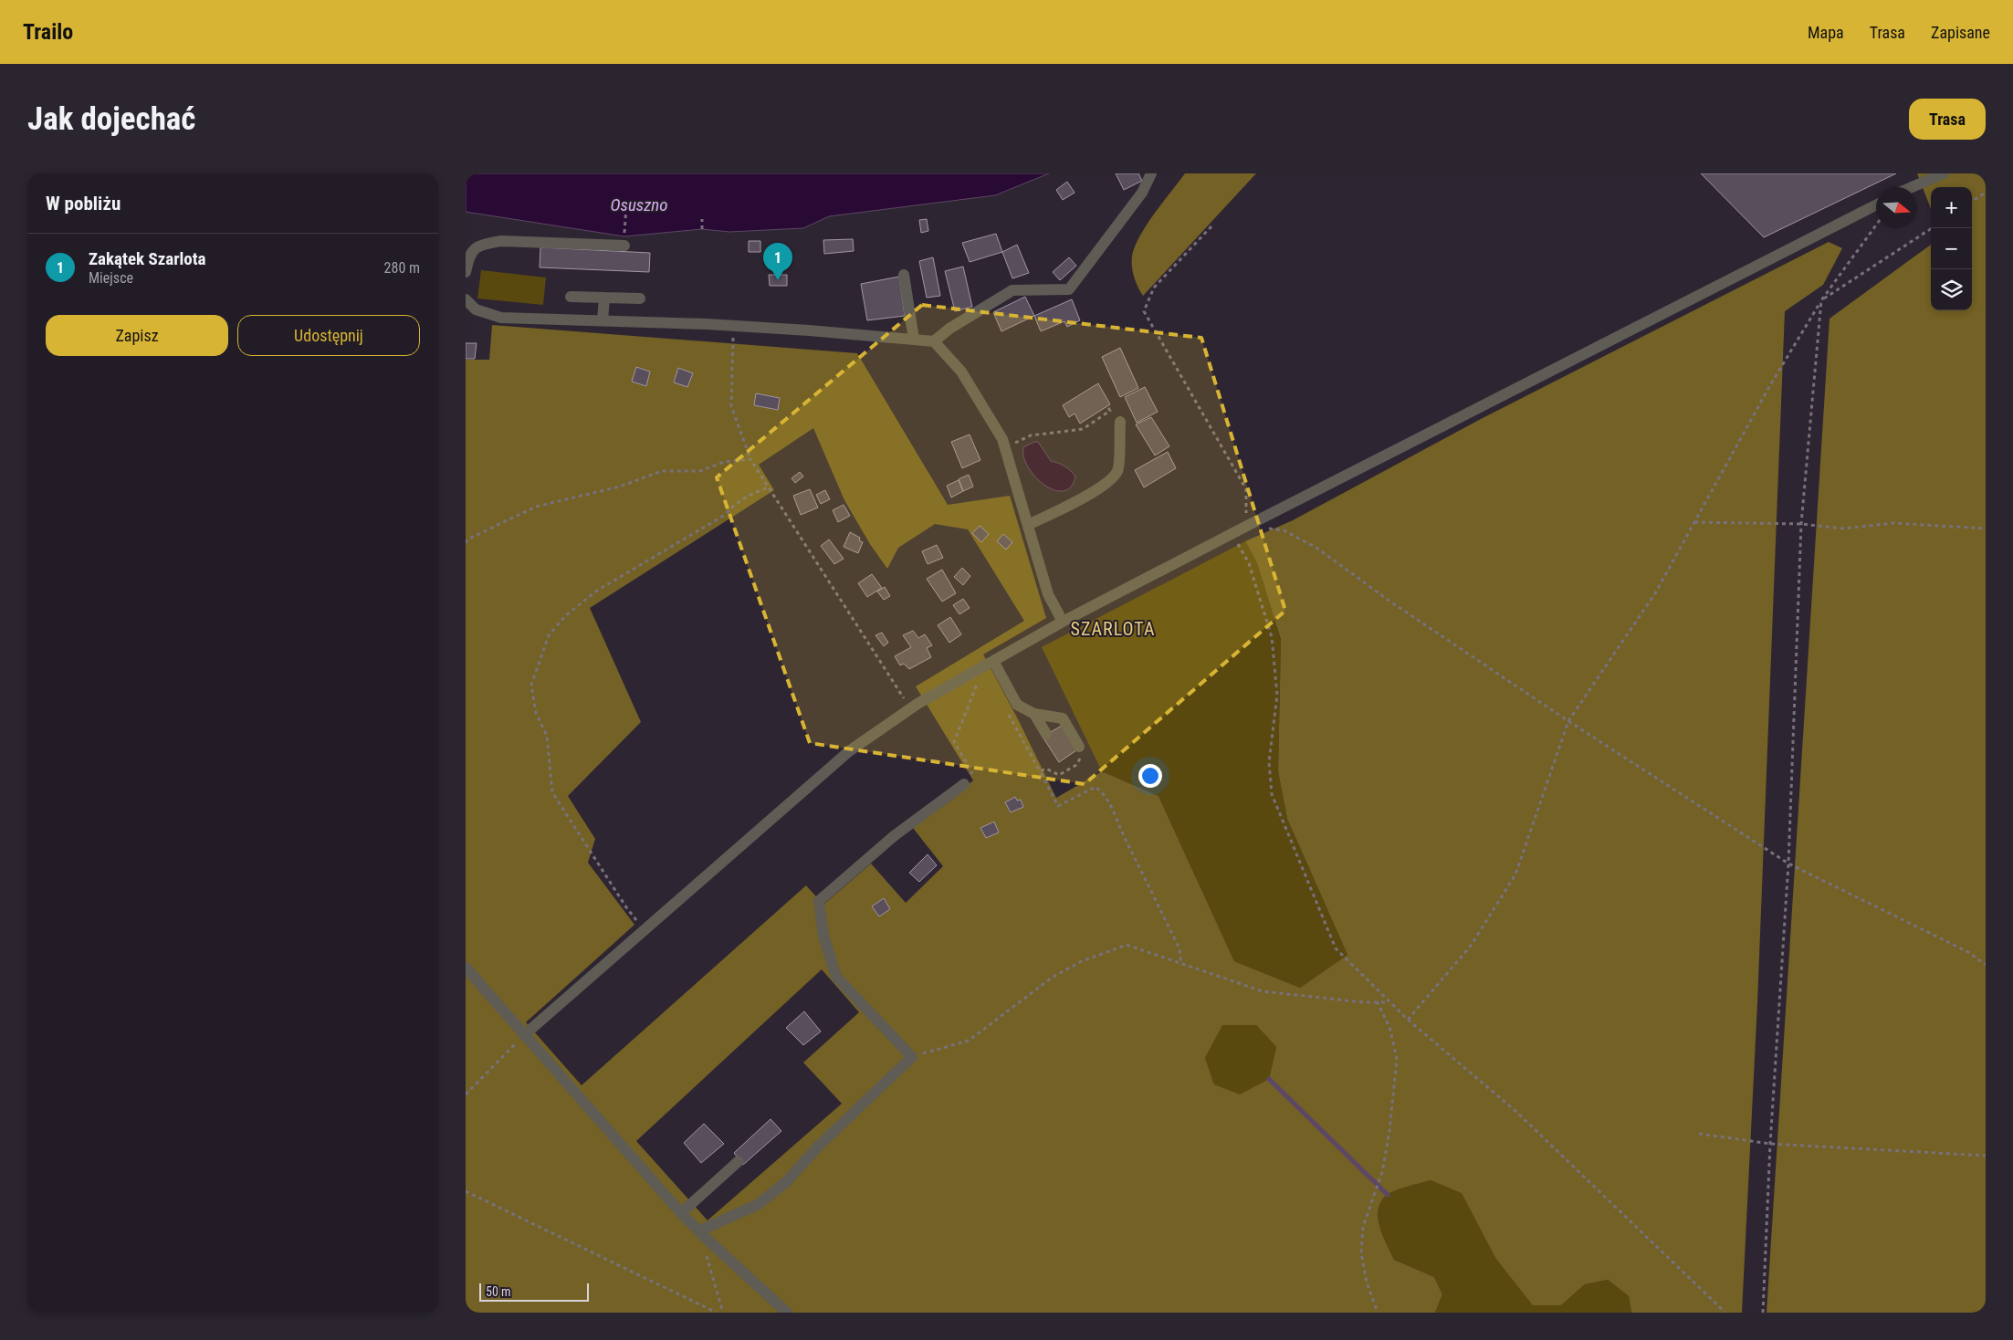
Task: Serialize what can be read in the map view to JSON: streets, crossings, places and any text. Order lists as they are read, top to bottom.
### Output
{
  "districts": ["SZARLOTA"],
  "water": ["Osuszno"],
  "scale_bar": "50 m",
  "north": "right",
  "page": {
    "header": "Trailo",
    "nav": ["Mapa", "Trasa", "Zapisane"],
    "buttons": [
      "Trasa",
      ["Zapisz", "Udostępnij"]
    ],
    "title": "Jak dojechać",
    "heading": "W pobliżu",
    "map_buttons": ["+", "−"],
    "list": [
      {
        "mark": "1",
        "name": "Zakątek Szarlota",
        "note": "Miejsce",
        "value": "280 m"
      }
    ],
    "pins": "1",
    "scale": "50 m"
  }
}
